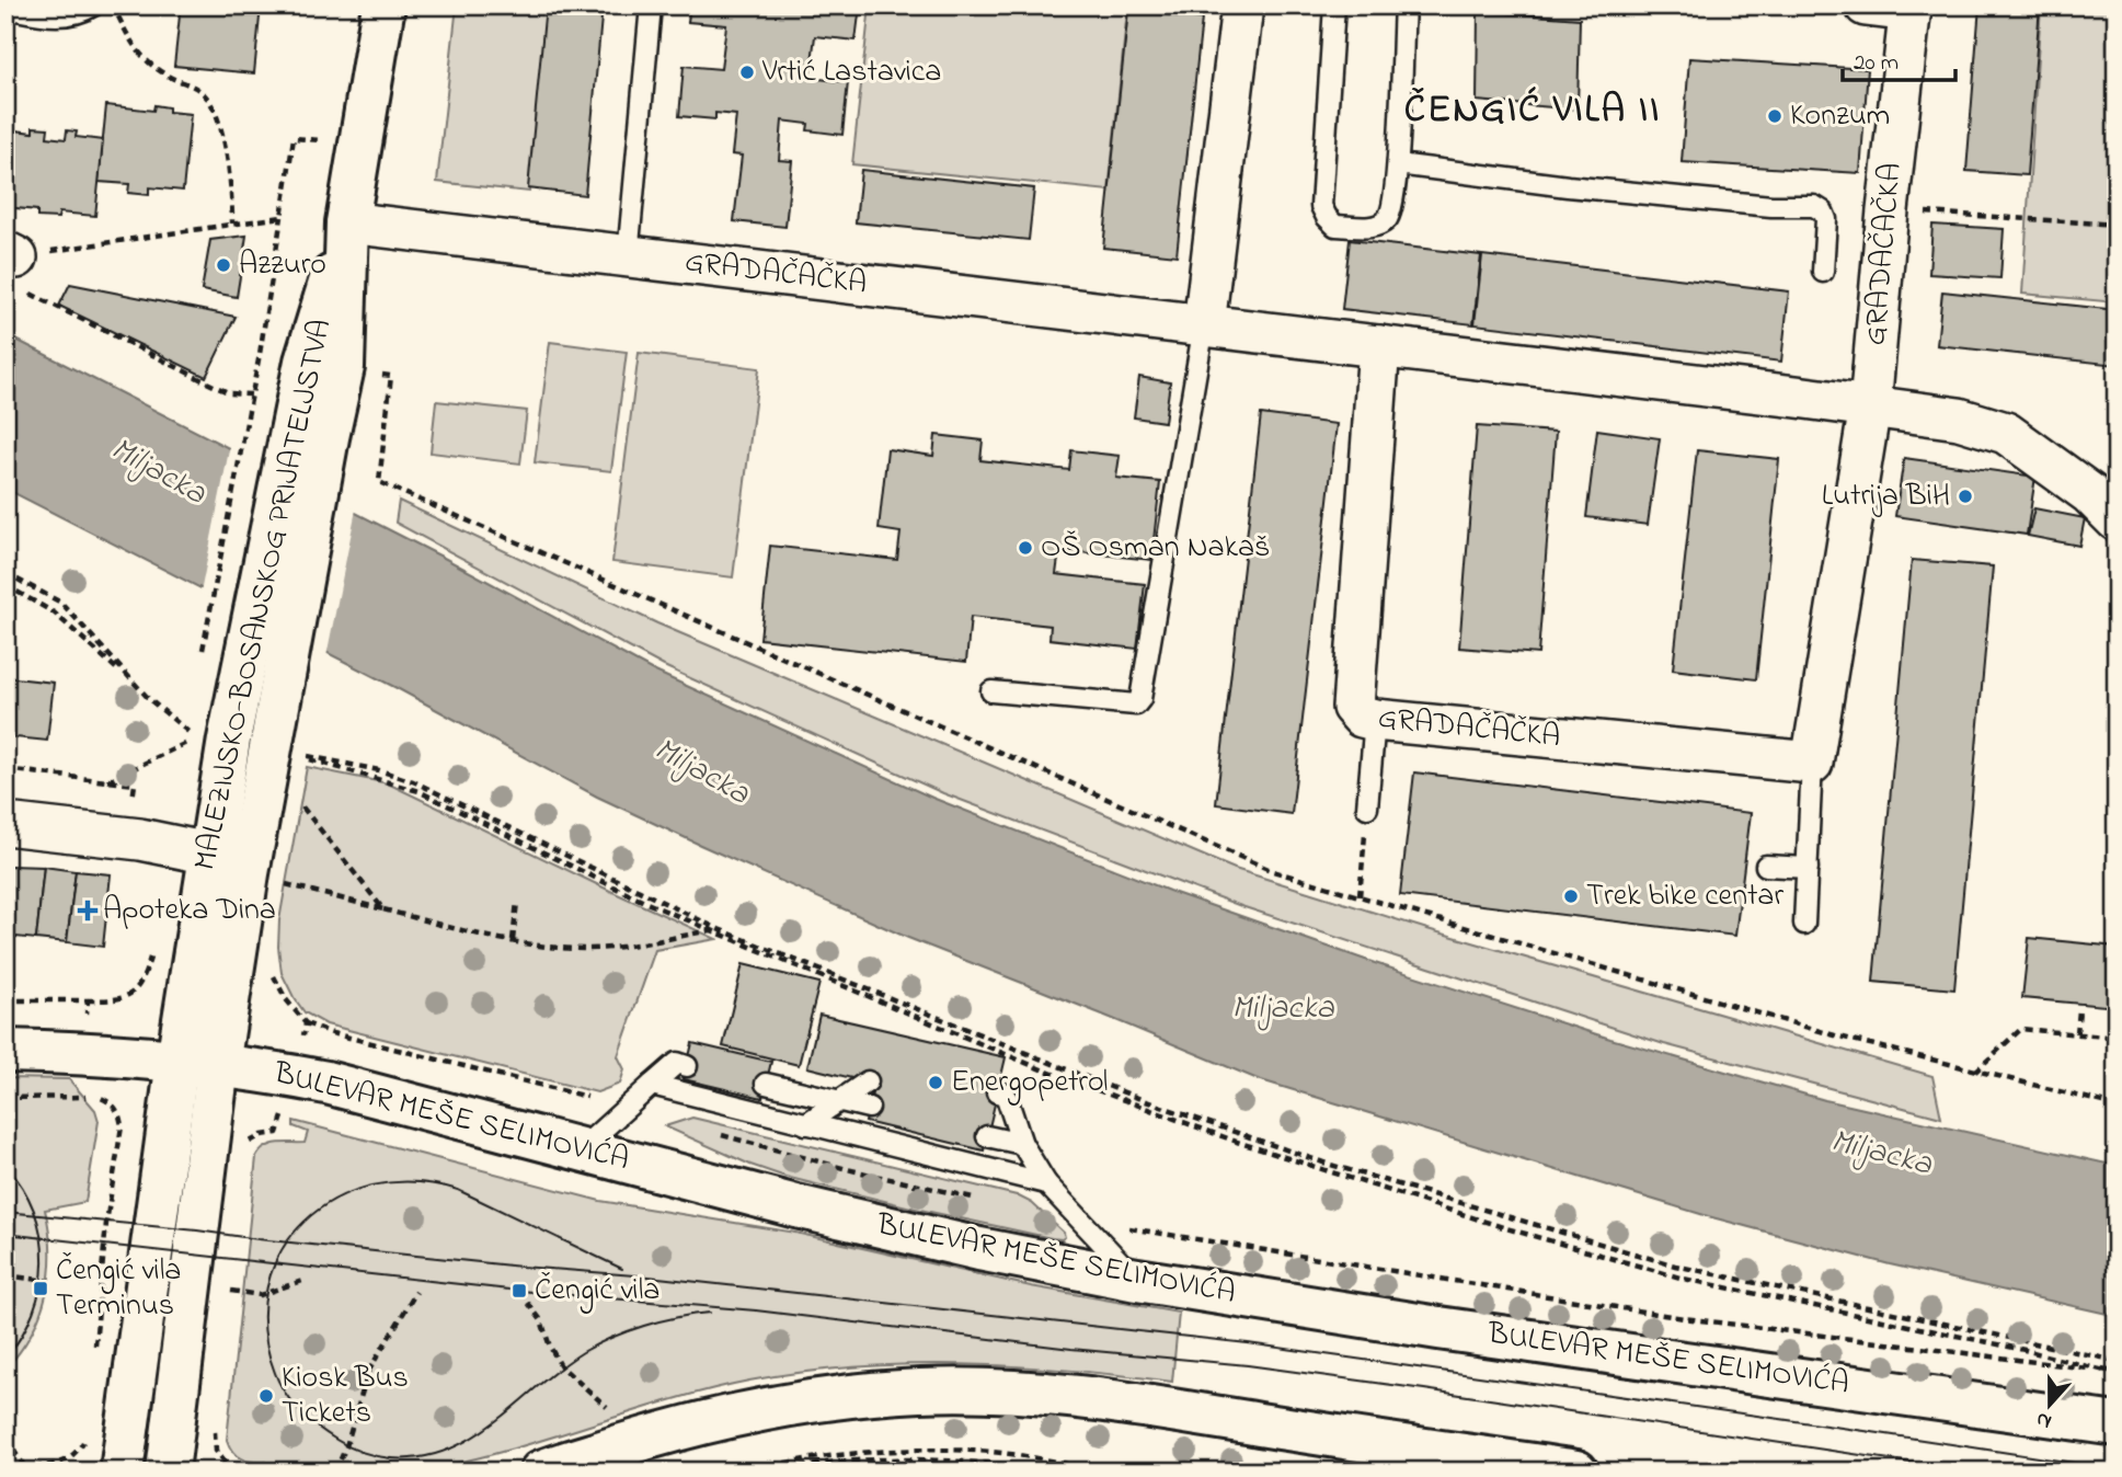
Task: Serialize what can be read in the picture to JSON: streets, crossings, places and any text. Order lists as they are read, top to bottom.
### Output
{
  "streets": {
    "main road": ["MALEZIJSKO-BOSANSKOG PRIJATELJSTVA", "BULEVAR MEŠE SELIMOVIĆA"],
    "street": ["GRADAČAČKA"]
  },
  "crossings": [
    ["GRADAČAČKA", "MALEZIJSKO-BOSANSKOG PRIJATELJSTVA"],
    ["MALEZIJSKO-BOSANSKOG PRIJATELJSTVA", "BULEVAR MEŠE SELIMOVIĆA"]
  ],
  "districts": ["ČENGIĆ VILA II"],
  "water": ["Miljacka"],
  "places": {
    "other": [
      "Vrtić Lastavica",
      "Konzum",
      "Azzuro",
      "Lutrija BiH",
      "OŠ Osman Nakaš",
      "Trek bike centar",
      "Energopetrol",
      "Kiosk Bus Tickets"
    ],
    "health": ["Apoteka Dina"],
    "transit": ["Čengić vila Terminus", "Čengić vila"]
  },
  "scale_bar": "20 m",
  "north": "bottom"
}
